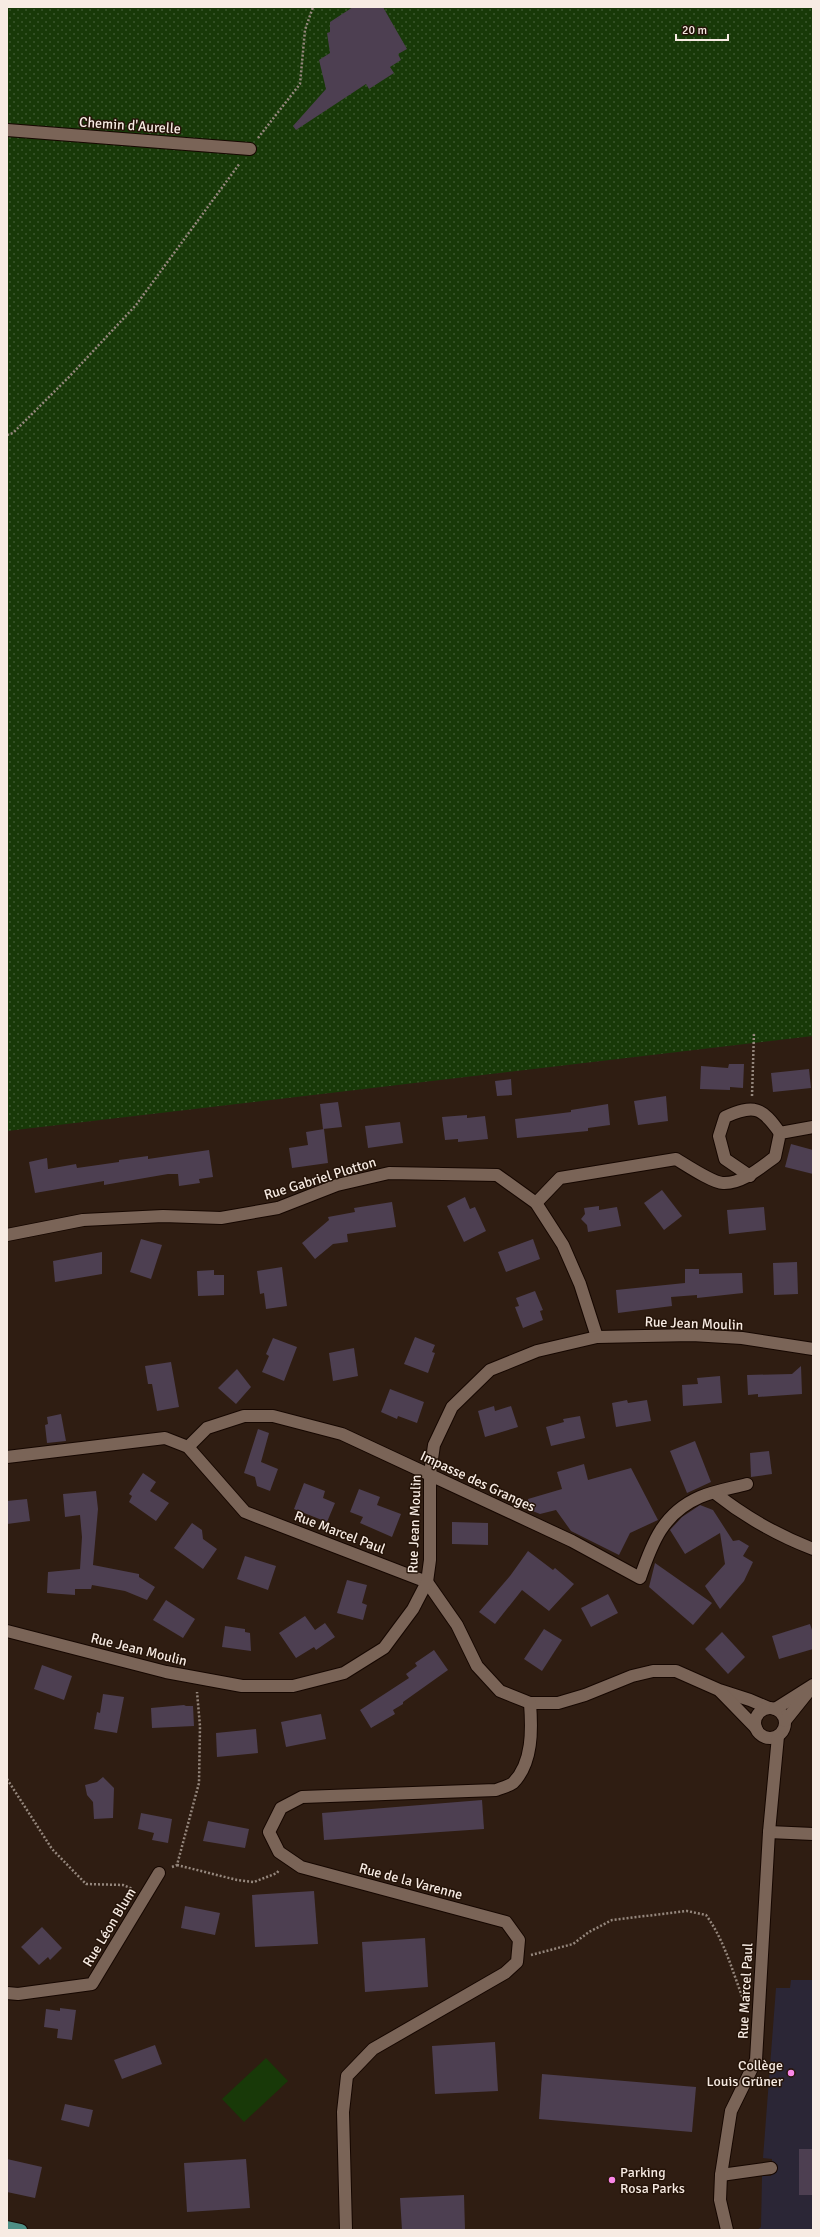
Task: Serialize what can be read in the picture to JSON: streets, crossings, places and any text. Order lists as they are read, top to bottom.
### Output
{
  "streets": {
    "street": [
      "Chemin d'Aurelle",
      "Rue Gabriel Plotton",
      "Rue Jean Moulin",
      "Impasse des Granges",
      "Rue Marcel Paul",
      "Rue de la Varenne",
      "Rue Léon Blum"
    ]
  },
  "crossings": [
    ["Rue Gabriel Plotton", "Rue Jean Moulin"],
    ["Rue Jean Moulin", "Impasse des Granges"],
    ["Rue Jean Moulin", "Rue Marcel Paul"],
    ["Impasse des Granges", "Rue Marcel Paul"],
    ["Rue Marcel Paul", "Rue de la Varenne"]
  ],
  "places": ["Collège Louis Grüner", "Parking Rosa Parks"],
  "scale_bar": "20 m"
}
